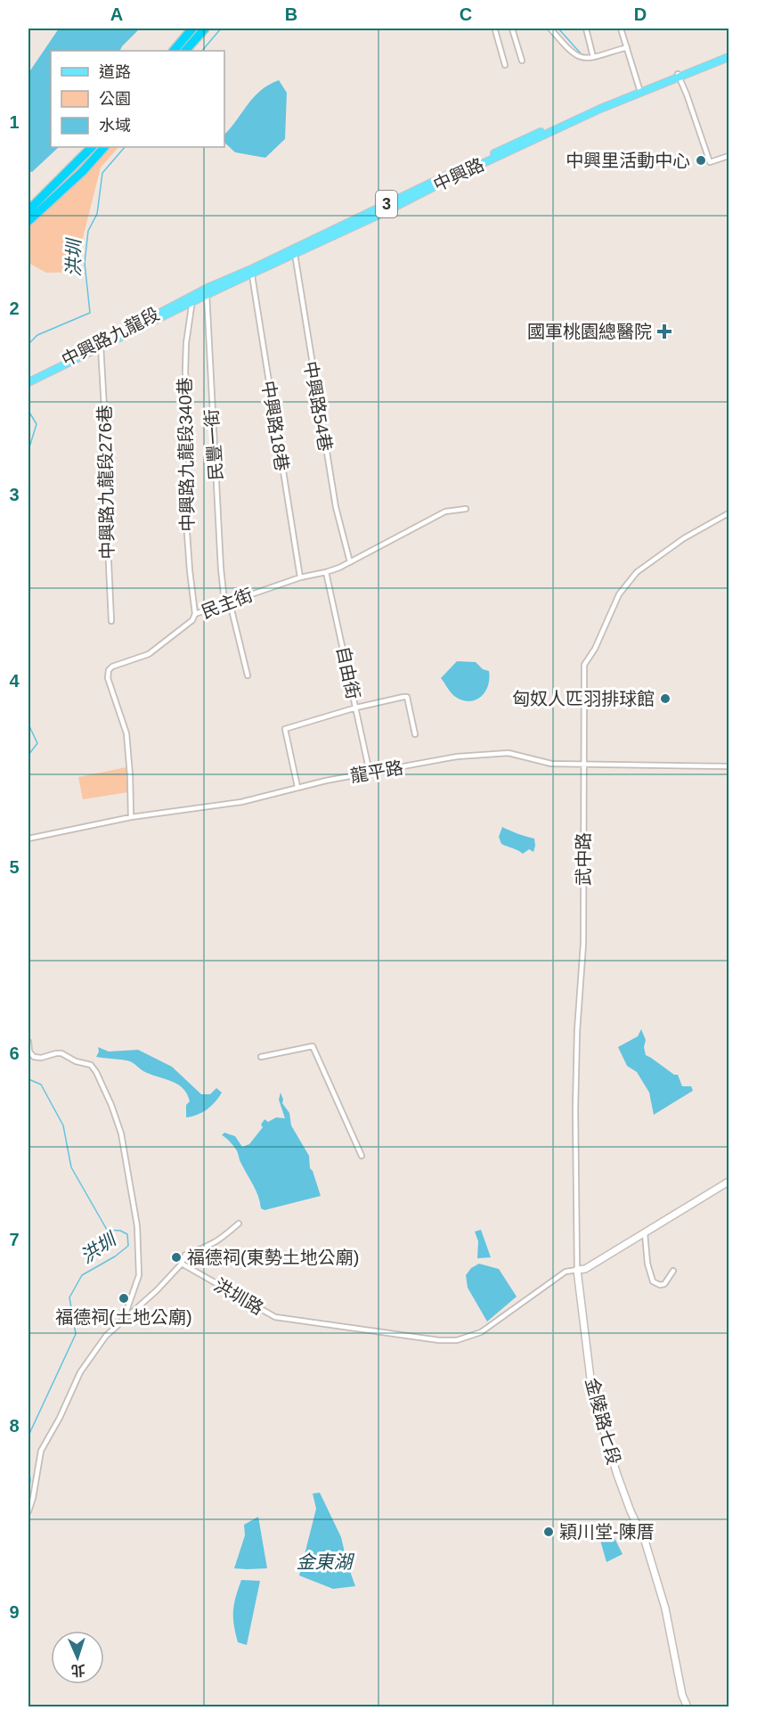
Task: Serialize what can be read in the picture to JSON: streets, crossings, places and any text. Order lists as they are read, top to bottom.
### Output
{
  "streets": {
    "main road": ["中興路", "3", "中興路九龍段"],
    "street": [
      "中興路54巷",
      "中興路18巷",
      "民豐一街",
      "中興路九龍段340巷",
      "中興路九龍段276巷",
      "民主街",
      "自由街",
      "龍平路",
      "武中路",
      "洪圳路",
      "金陵路七段"
    ]
  },
  "crossings": [
    ["中興路", "中興路九龍段"],
    ["中興路", "中興路54巷"],
    ["中興路", "中興路18巷"],
    ["中興路", "民豐一街"],
    ["中興路", "中興路九龍段340巷"],
    ["中興路九龍段", "中興路九龍段340巷"],
    ["中興路九龍段", "中興路九龍段276巷"],
    ["中興路54巷", "民主街"],
    ["中興路18巷", "民主街"],
    ["民豐一街", "民主街"],
    ["中興路九龍段340巷", "民主街"],
    ["民主街", "自由街"],
    ["民主街", "龍平路"],
    ["自由街", "龍平路"],
    ["龍平路", "武中路"],
    ["武中路", "洪圳路"],
    ["武中路", "金陵路七段"],
    ["洪圳路", "金陵路七段"]
  ],
  "water": ["洪圳", "金東湖"],
  "places": {
    "other": [
      "中興里活動中心",
      "匈奴人匹羽排球館",
      "福德祠(東勢土地公廟)",
      "福德祠(土地公廟)",
      "穎川堂-陳厝"
    ],
    "health": ["國軍桃園總醫院"]
  },
  "legend": ["道路", "公園", "水域"],
  "north": "bottom",
  "grid": {
    "columns": [
      "A",
      "B",
      "C",
      "D"
    ],
    "rows": [
      "1",
      "2",
      "3",
      "4",
      "5",
      "6",
      "7",
      "8",
      "9"
    ]
  }
}
